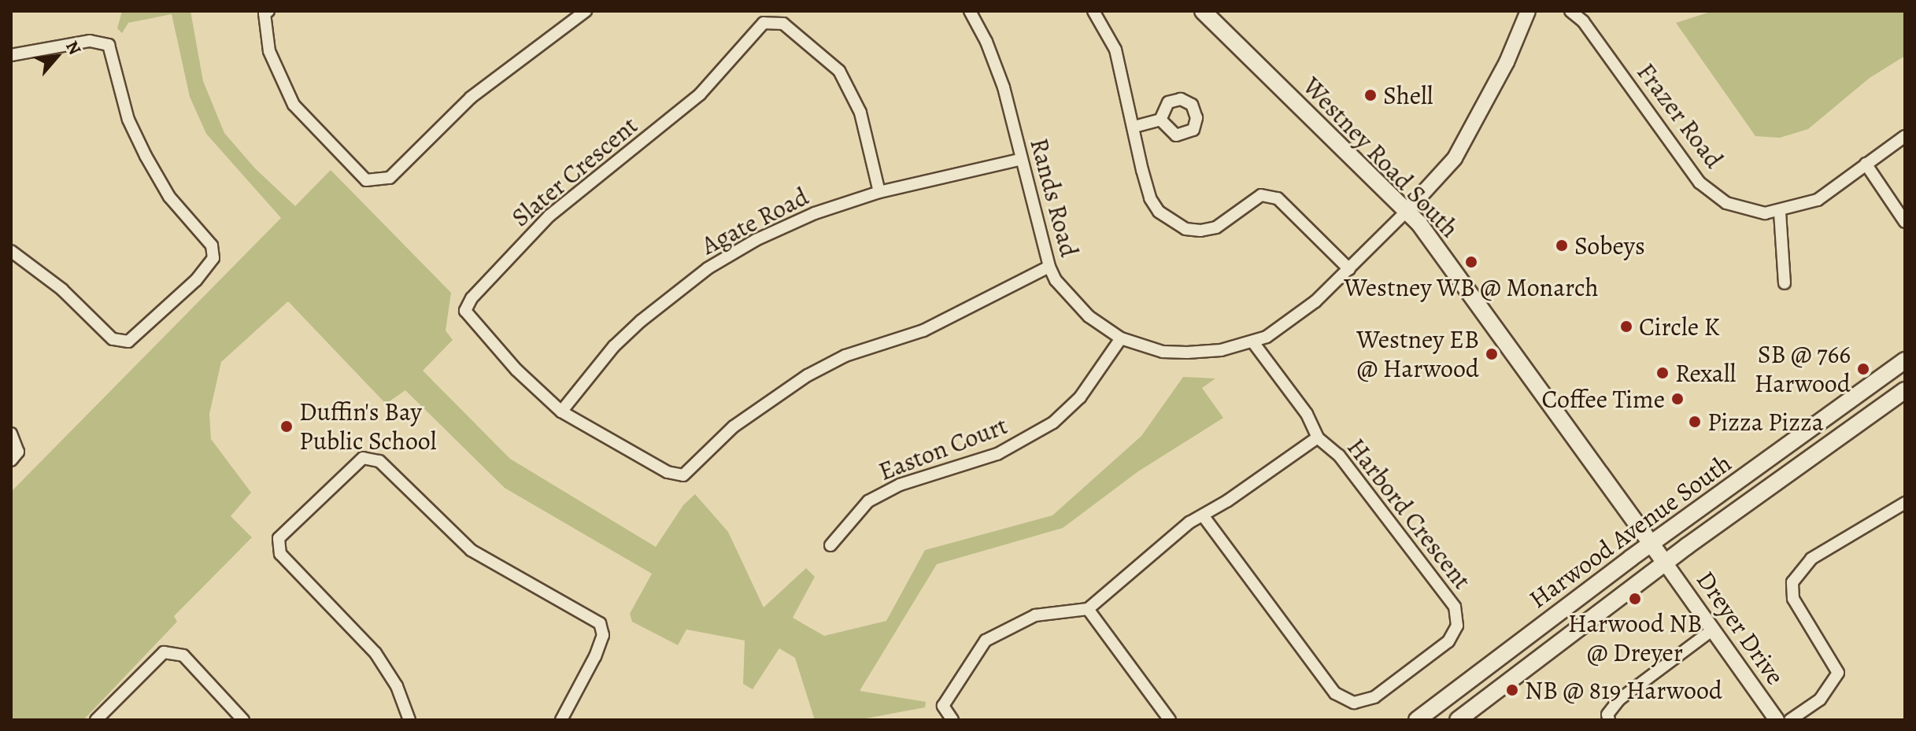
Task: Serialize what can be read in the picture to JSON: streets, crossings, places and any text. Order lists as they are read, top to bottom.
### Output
{
  "streets": {
    "main road": ["Westney Road South", "Harwood Avenue South"],
    "street": [
      "Frazer Road",
      "Slater Crescent",
      "Rands Road",
      "Agate Road",
      "Easton Court",
      "Harbord Crescent",
      "Dreyer Drive"
    ]
  },
  "crossings": [
    ["Westney Road South", "Rands Road"],
    ["Westney Road South", "Harwood Avenue South"],
    ["Westney Road South", "Dreyer Drive"],
    ["Slater Crescent", "Rands Road"],
    ["Slater Crescent", "Agate Road"],
    ["Rands Road", "Agate Road"],
    ["Rands Road", "Easton Court"],
    ["Harwood Avenue South", "Dreyer Drive"]
  ],
  "places": [
    "Shell",
    "Sobeys",
    "Westney WB @ Monarch",
    "Circle K",
    "Westney EB @ Harwood",
    "SB @ 766 Harwood",
    "Rexall",
    "Coffee Time",
    "Pizza Pizza",
    "Duffin's Bay Public School",
    "Harwood NB @ Dreyer",
    "NB @ 819 Harwood"
  ],
  "north": "top right"
}
